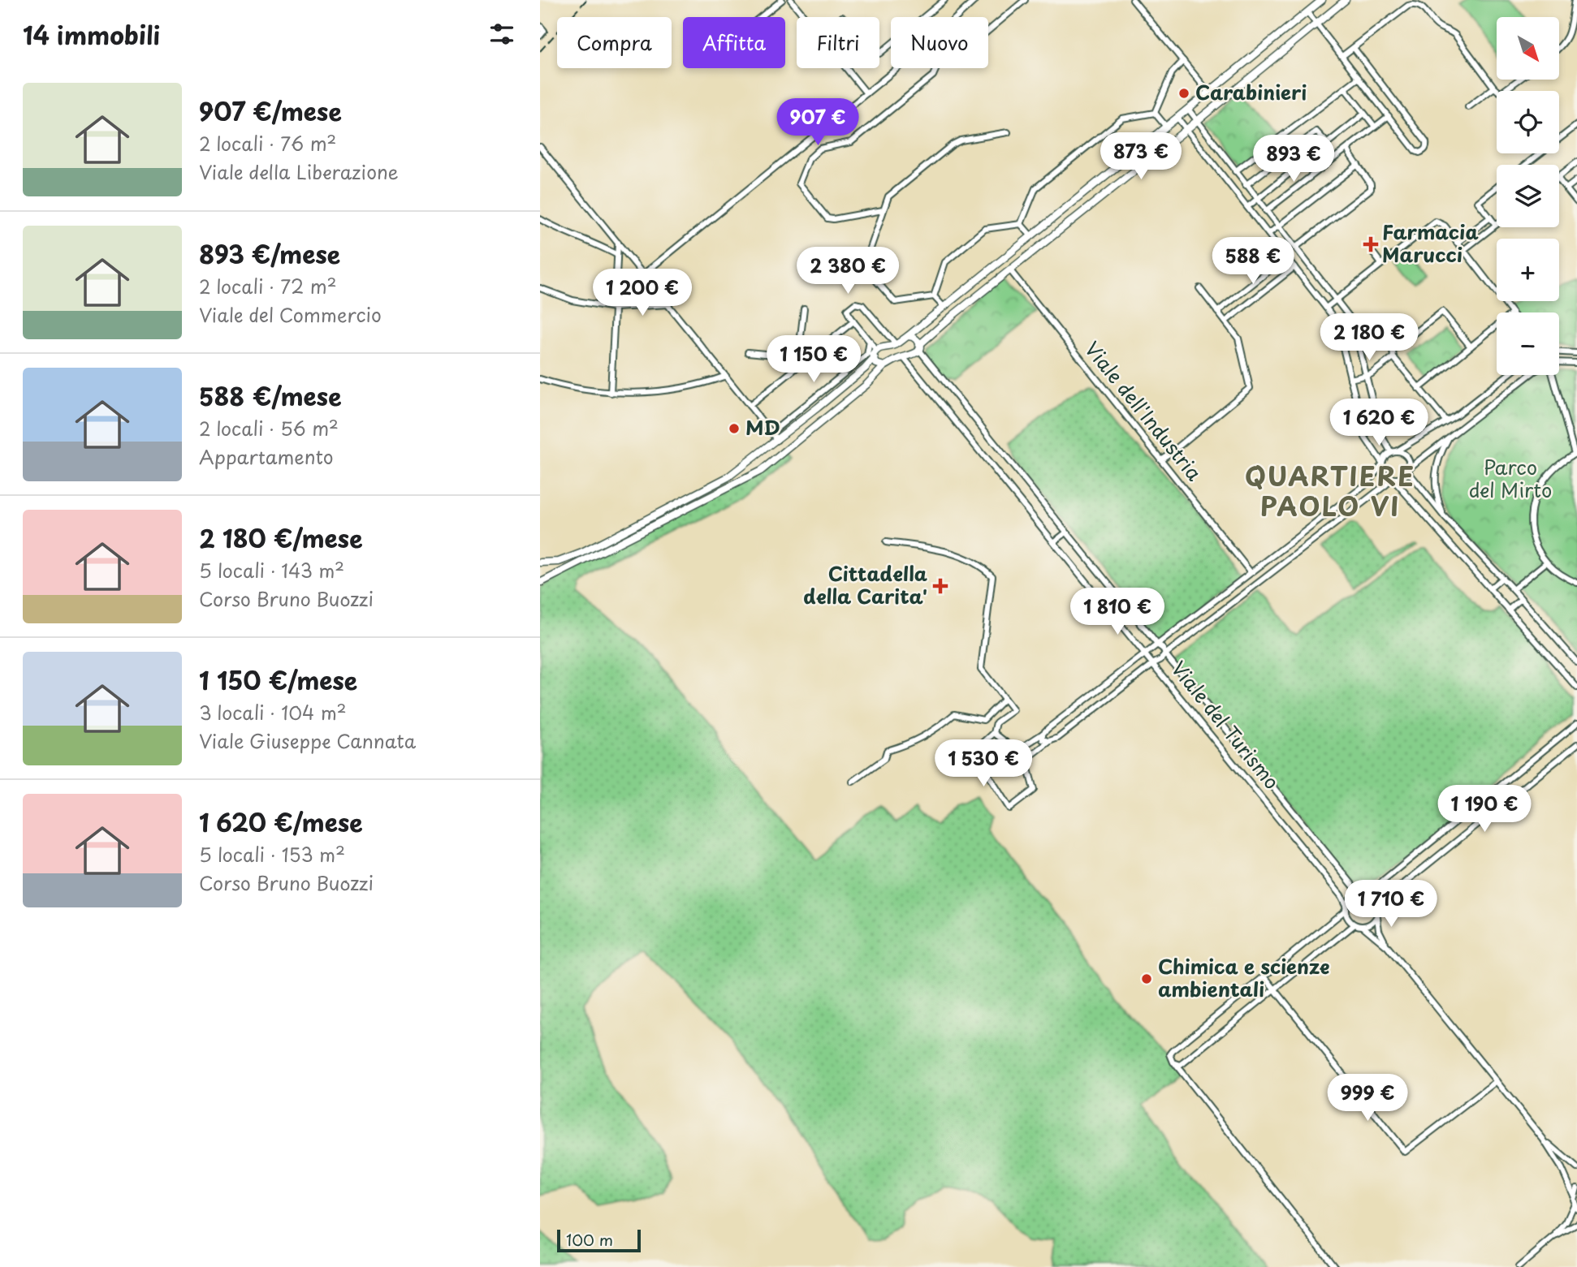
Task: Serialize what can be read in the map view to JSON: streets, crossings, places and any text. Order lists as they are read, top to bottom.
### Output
{
  "streets": {
    "street": ["Viale dell'Industria", "Viale del Turismo"]
  },
  "districts": ["QUARTIERE PAOLO VI"],
  "parks": ["Parco del Mirto"],
  "places": {
    "other": ["Carabinieri", "MD", "Chimica e scienze ambientali"],
    "health": ["Farmacia Marucci", "Cittadella della Carita'"]
  },
  "scale_bar": "100 m",
  "north": "bottom right",
  "page": {
    "heading": "14 immobili",
    "map_buttons": ["+", "−"],
    "chip": [
      "Compra",
      "Affitta",
      "Filtri",
      "Nuovo"
    ],
    "list": [
      {
        "name": "907 €/mese",
        "note": "2 locali · 76 m² · Viale della Liberazione"
      },
      {
        "name": "893 €/mese",
        "note": "2 locali · 72 m² · Viale del Commercio"
      },
      {
        "name": "588 €/mese",
        "note": "2 locali · 56 m² · Appartamento"
      },
      {
        "name": "2 180 €/mese",
        "note": "5 locali · 143 m² · Corso Bruno Buozzi"
      },
      {
        "name": "1 150 €/mese",
        "note": "3 locali · 104 m² · Viale Giuseppe Cannata"
      },
      {
        "name": "1 620 €/mese",
        "note": "5 locali · 153 m² · Corso Bruno Buozzi"
      }
    ],
    "price": [
      "907 €",
      "873 €",
      "893 €",
      "588 €",
      "2 380 €",
      "1 200 €",
      "2 180 €",
      "1 150 €",
      "1 620 €",
      "1 810 €",
      "1 530 €",
      "1 190 €",
      "1 710 €",
      "999 €"
    ],
    "scale": "100 m"
  }
}
